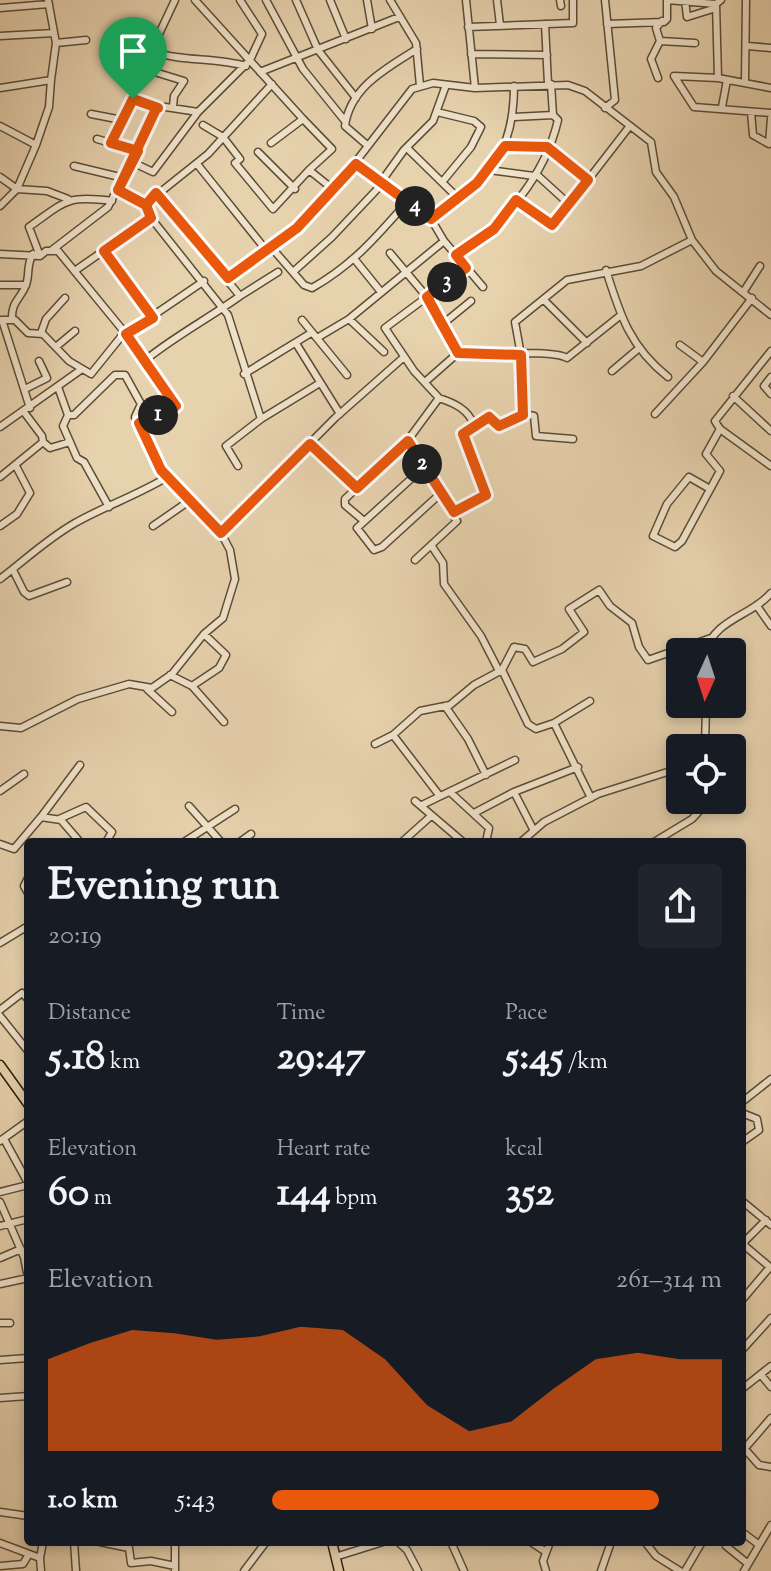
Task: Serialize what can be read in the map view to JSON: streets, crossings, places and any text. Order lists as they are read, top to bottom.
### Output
{
  "north": "bottom",
  "page": {
    "pins": [
      "4",
      "3",
      "1",
      "2"
    ],
    "heading": ["Evening run", "20:19"],
    "stats": [
      ["Distance", "5.18 km"],
      ["Time", "29:47"],
      ["Pace", "5:45 /km"],
      ["Elevation", "60 m"],
      ["Heart rate", "144 bpm"],
      ["kcal", "352"]
    ],
    "chart": ["Elevation", "261–314 m"],
    "list": [
      {
        "name": "1.0 km",
        "note": "5:43"
      }
    ]
  }
}
